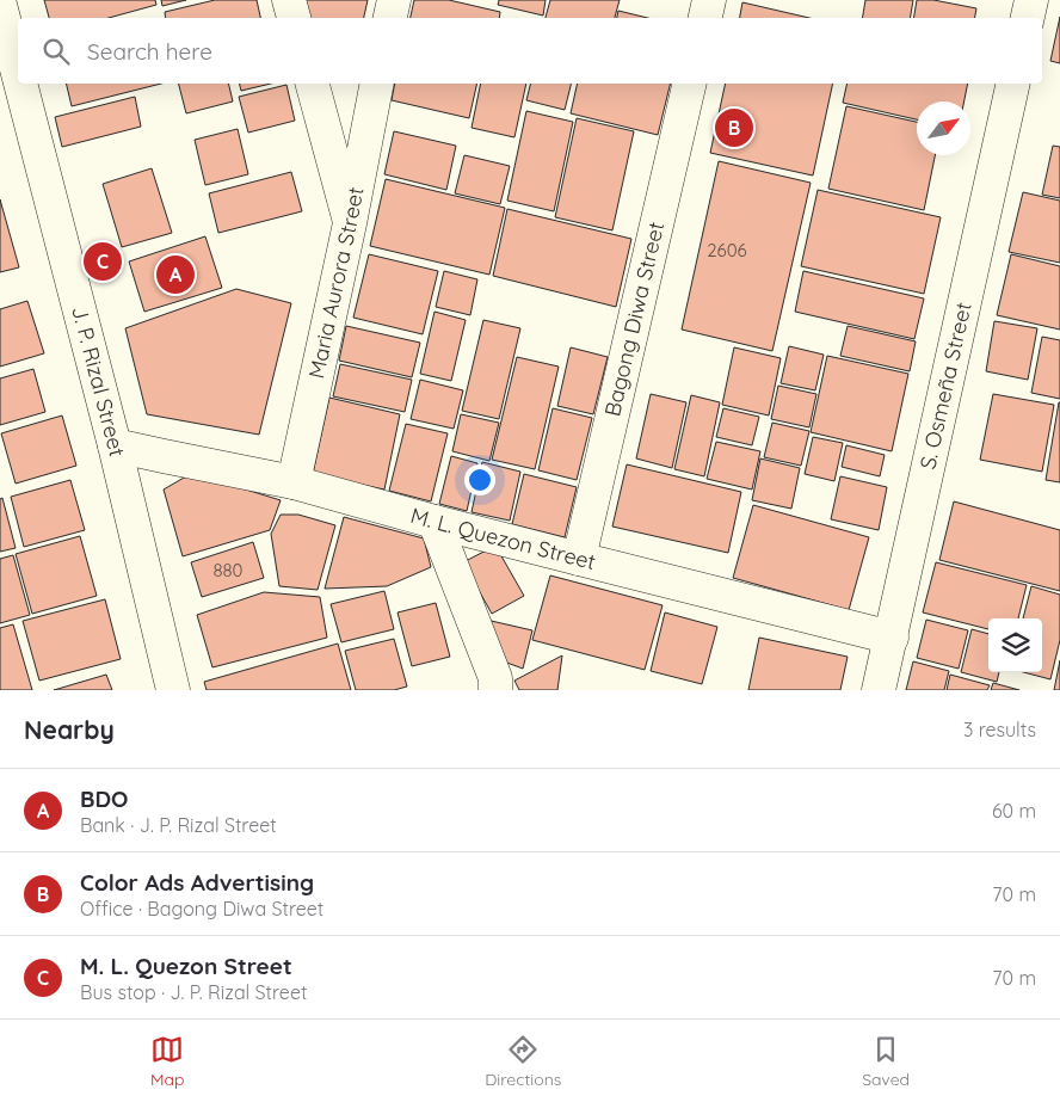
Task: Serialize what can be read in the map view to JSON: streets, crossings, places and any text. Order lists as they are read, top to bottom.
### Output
{
  "streets": {
    "street": [
      "Maria Aurora Street",
      "Bagong Diwa Street",
      "J. P. Rizal Street",
      "S. Osmeña Street",
      "M. L. Quezon Street"
    ]
  },
  "crossings": [
    ["Maria Aurora Street", "M. L. Quezon Street"],
    ["Bagong Diwa Street", "M. L. Quezon Street"],
    ["J. P. Rizal Street", "M. L. Quezon Street"],
    ["S. Osmeña Street", "M. L. Quezon Street"]
  ],
  "house_numbers": ["2606", "880"],
  "north": "top right",
  "page": {
    "search": "Search here",
    "pins": ["B", "C", "A"],
    "heading": ["Nearby", "3 results"],
    "list": [
      {
        "mark": "A",
        "name": "BDO",
        "note": "Bank · J. P. Rizal Street",
        "value": "60 m"
      },
      {
        "mark": "B",
        "name": "Color Ads Advertising",
        "note": "Office · Bagong Diwa Street",
        "value": "70 m"
      },
      {
        "mark": "C",
        "name": "M. L. Quezon Street",
        "note": "Bus stop · J. P. Rizal Street",
        "value": "70 m"
      }
    ],
    "nav": ["Map", "Directions", "Saved"]
  }
}
